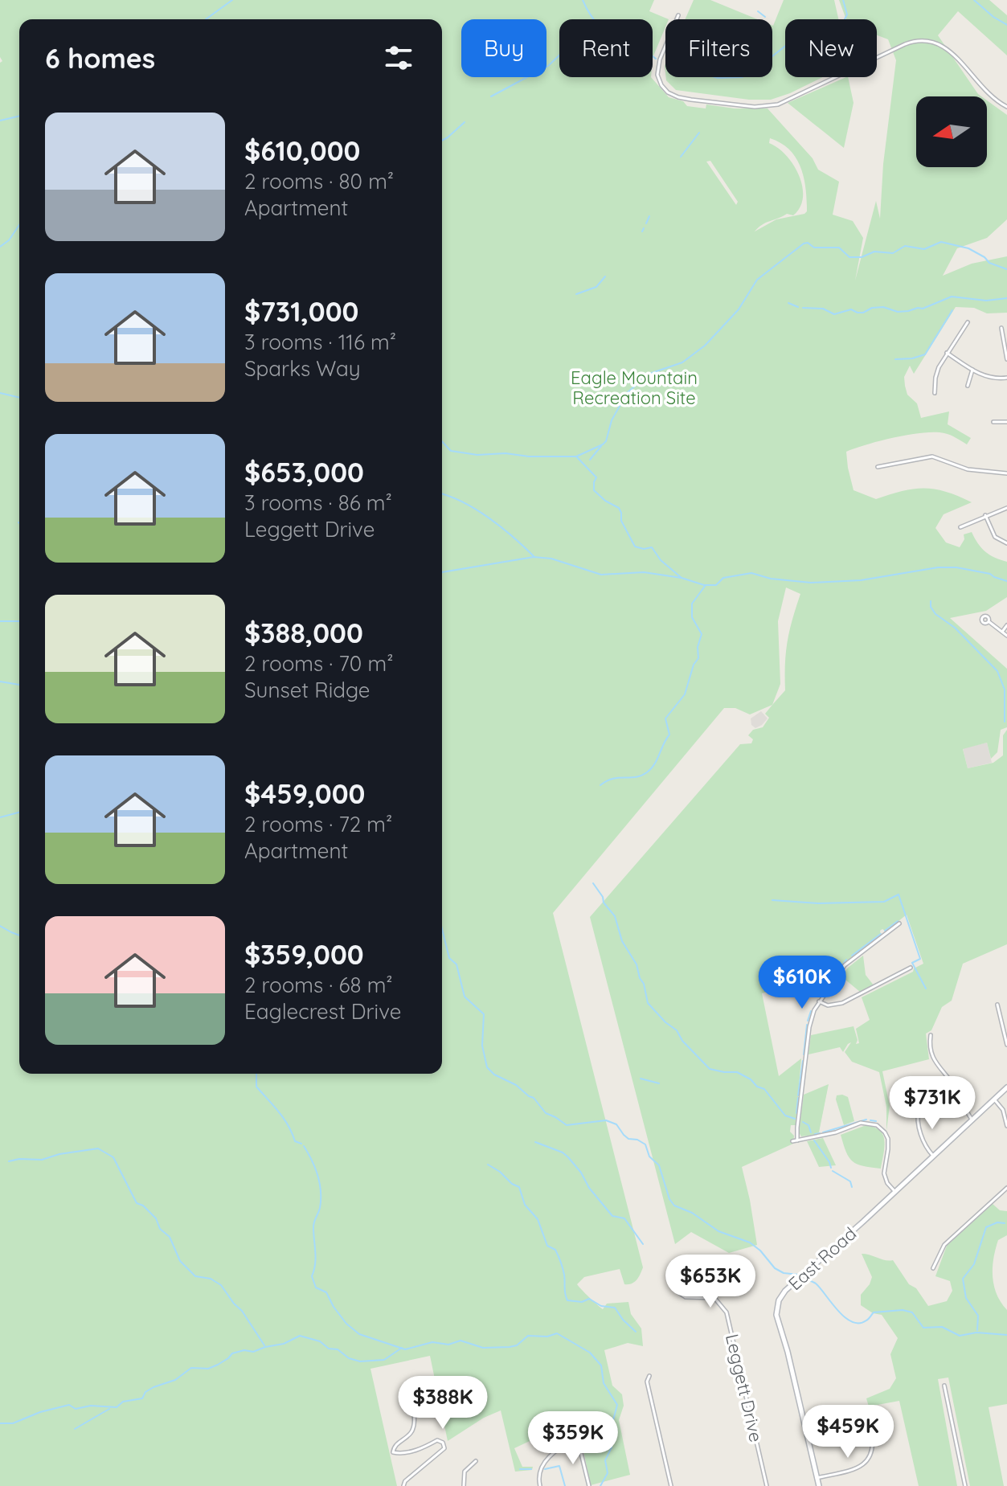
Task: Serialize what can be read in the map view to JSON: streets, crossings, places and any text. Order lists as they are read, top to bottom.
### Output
{
  "streets": {
    "main road": ["East Road"],
    "street": ["Leggett Drive"]
  },
  "parks": ["Eagle Mountain Recreation Site"],
  "north": "left",
  "page": {
    "chip": [
      "Buy",
      "Rent",
      "Filters",
      "New"
    ],
    "heading": "6 homes",
    "list": [
      {
        "name": "$610,000",
        "note": "2 rooms · 80 m² · Apartment"
      },
      {
        "name": "$731,000",
        "note": "3 rooms · 116 m² · Sparks Way"
      },
      {
        "name": "$653,000",
        "note": "3 rooms · 86 m² · Leggett Drive"
      },
      {
        "name": "$388,000",
        "note": "2 rooms · 70 m² · Sunset Ridge"
      },
      {
        "name": "$459,000",
        "note": "2 rooms · 72 m² · Apartment"
      },
      {
        "name": "$359,000",
        "note": "2 rooms · 68 m² · Eaglecrest Drive"
      }
    ],
    "price": [
      "$610K",
      "$731K",
      "$653K",
      "$388K",
      "$459K",
      "$359K"
    ]
  }
}
